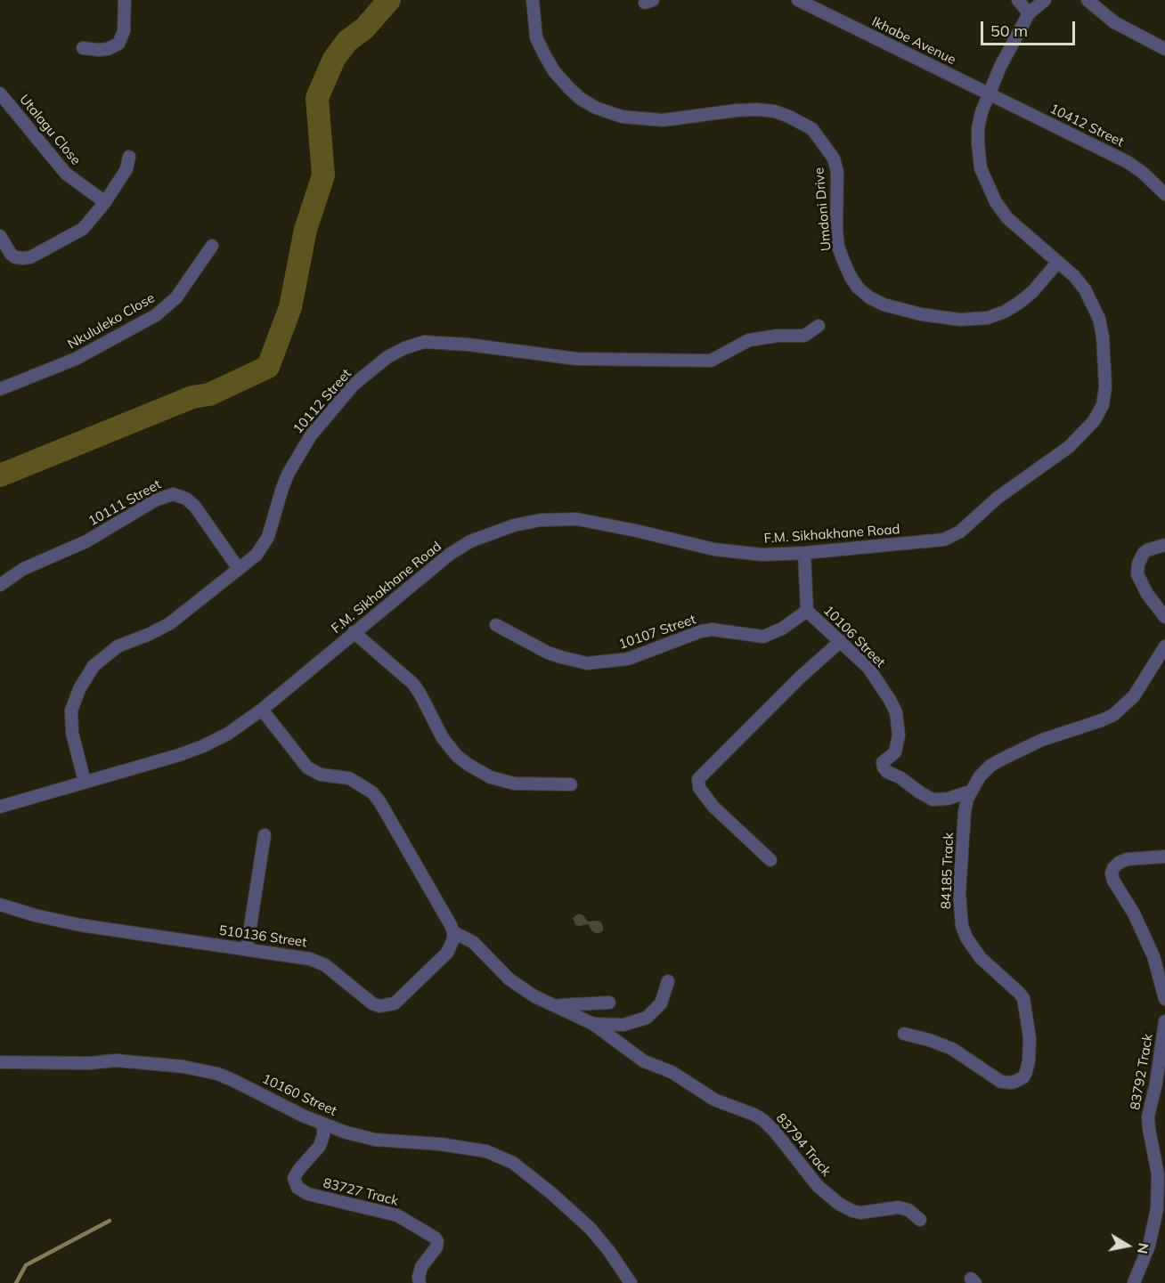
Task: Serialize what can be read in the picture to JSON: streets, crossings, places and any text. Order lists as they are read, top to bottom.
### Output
{
  "streets": {
    "street": [
      "Ikhabe Avenue",
      "10412 Street",
      "Utalagu Close",
      "Umdoni Drive",
      "Nkululeko Close",
      "10112 Street",
      "10111 Street",
      "F.M. Sikhakhane Road",
      "10107 Street",
      "10106 Street",
      "84185 Track",
      "510136 Street",
      "83792 Track",
      "10160 Street",
      "83794 Track",
      "83727 Track"
    ]
  },
  "crossings": [
    ["Ikhabe Avenue", "10412 Street"],
    ["Ikhabe Avenue", "F.M. Sikhakhane Road"],
    ["10412 Street", "F.M. Sikhakhane Road"],
    ["Umdoni Drive", "F.M. Sikhakhane Road"],
    ["10112 Street", "10111 Street"],
    ["10112 Street", "F.M. Sikhakhane Road"],
    ["F.M. Sikhakhane Road", "10106 Street"],
    ["10107 Street", "10106 Street"],
    ["10106 Street", "84185 Track"],
    ["510136 Street", "83794 Track"],
    ["10160 Street", "83727 Track"]
  ],
  "scale_bar": "50 m",
  "north": "right"
}
